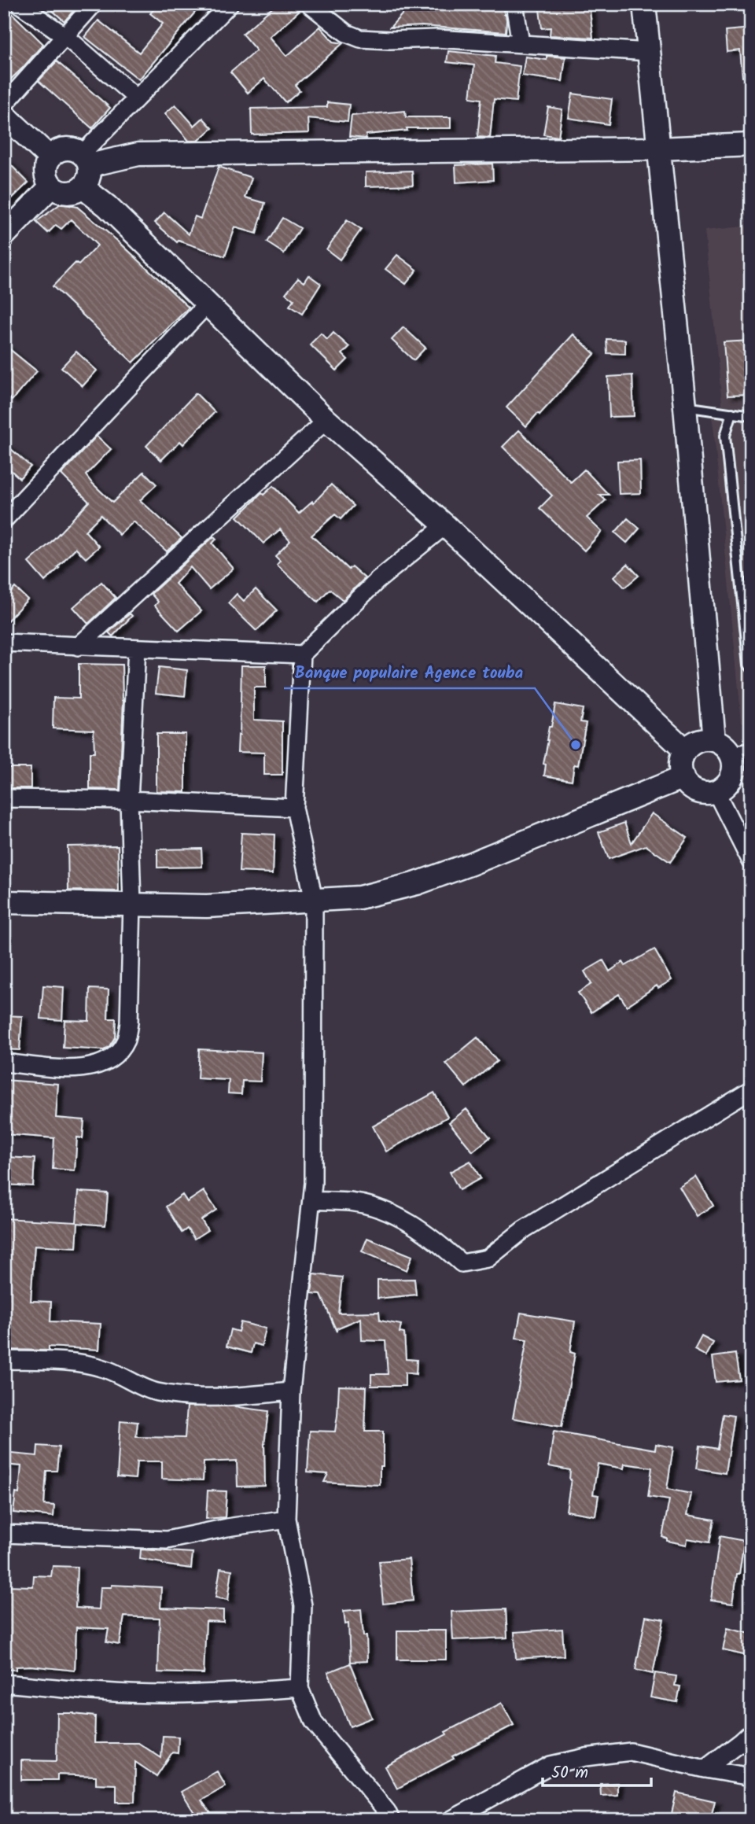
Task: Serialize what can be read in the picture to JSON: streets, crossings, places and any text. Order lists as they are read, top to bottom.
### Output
{
  "places": ["Banque populaire Agence touba"],
  "scale_bar": "50 m"
}
